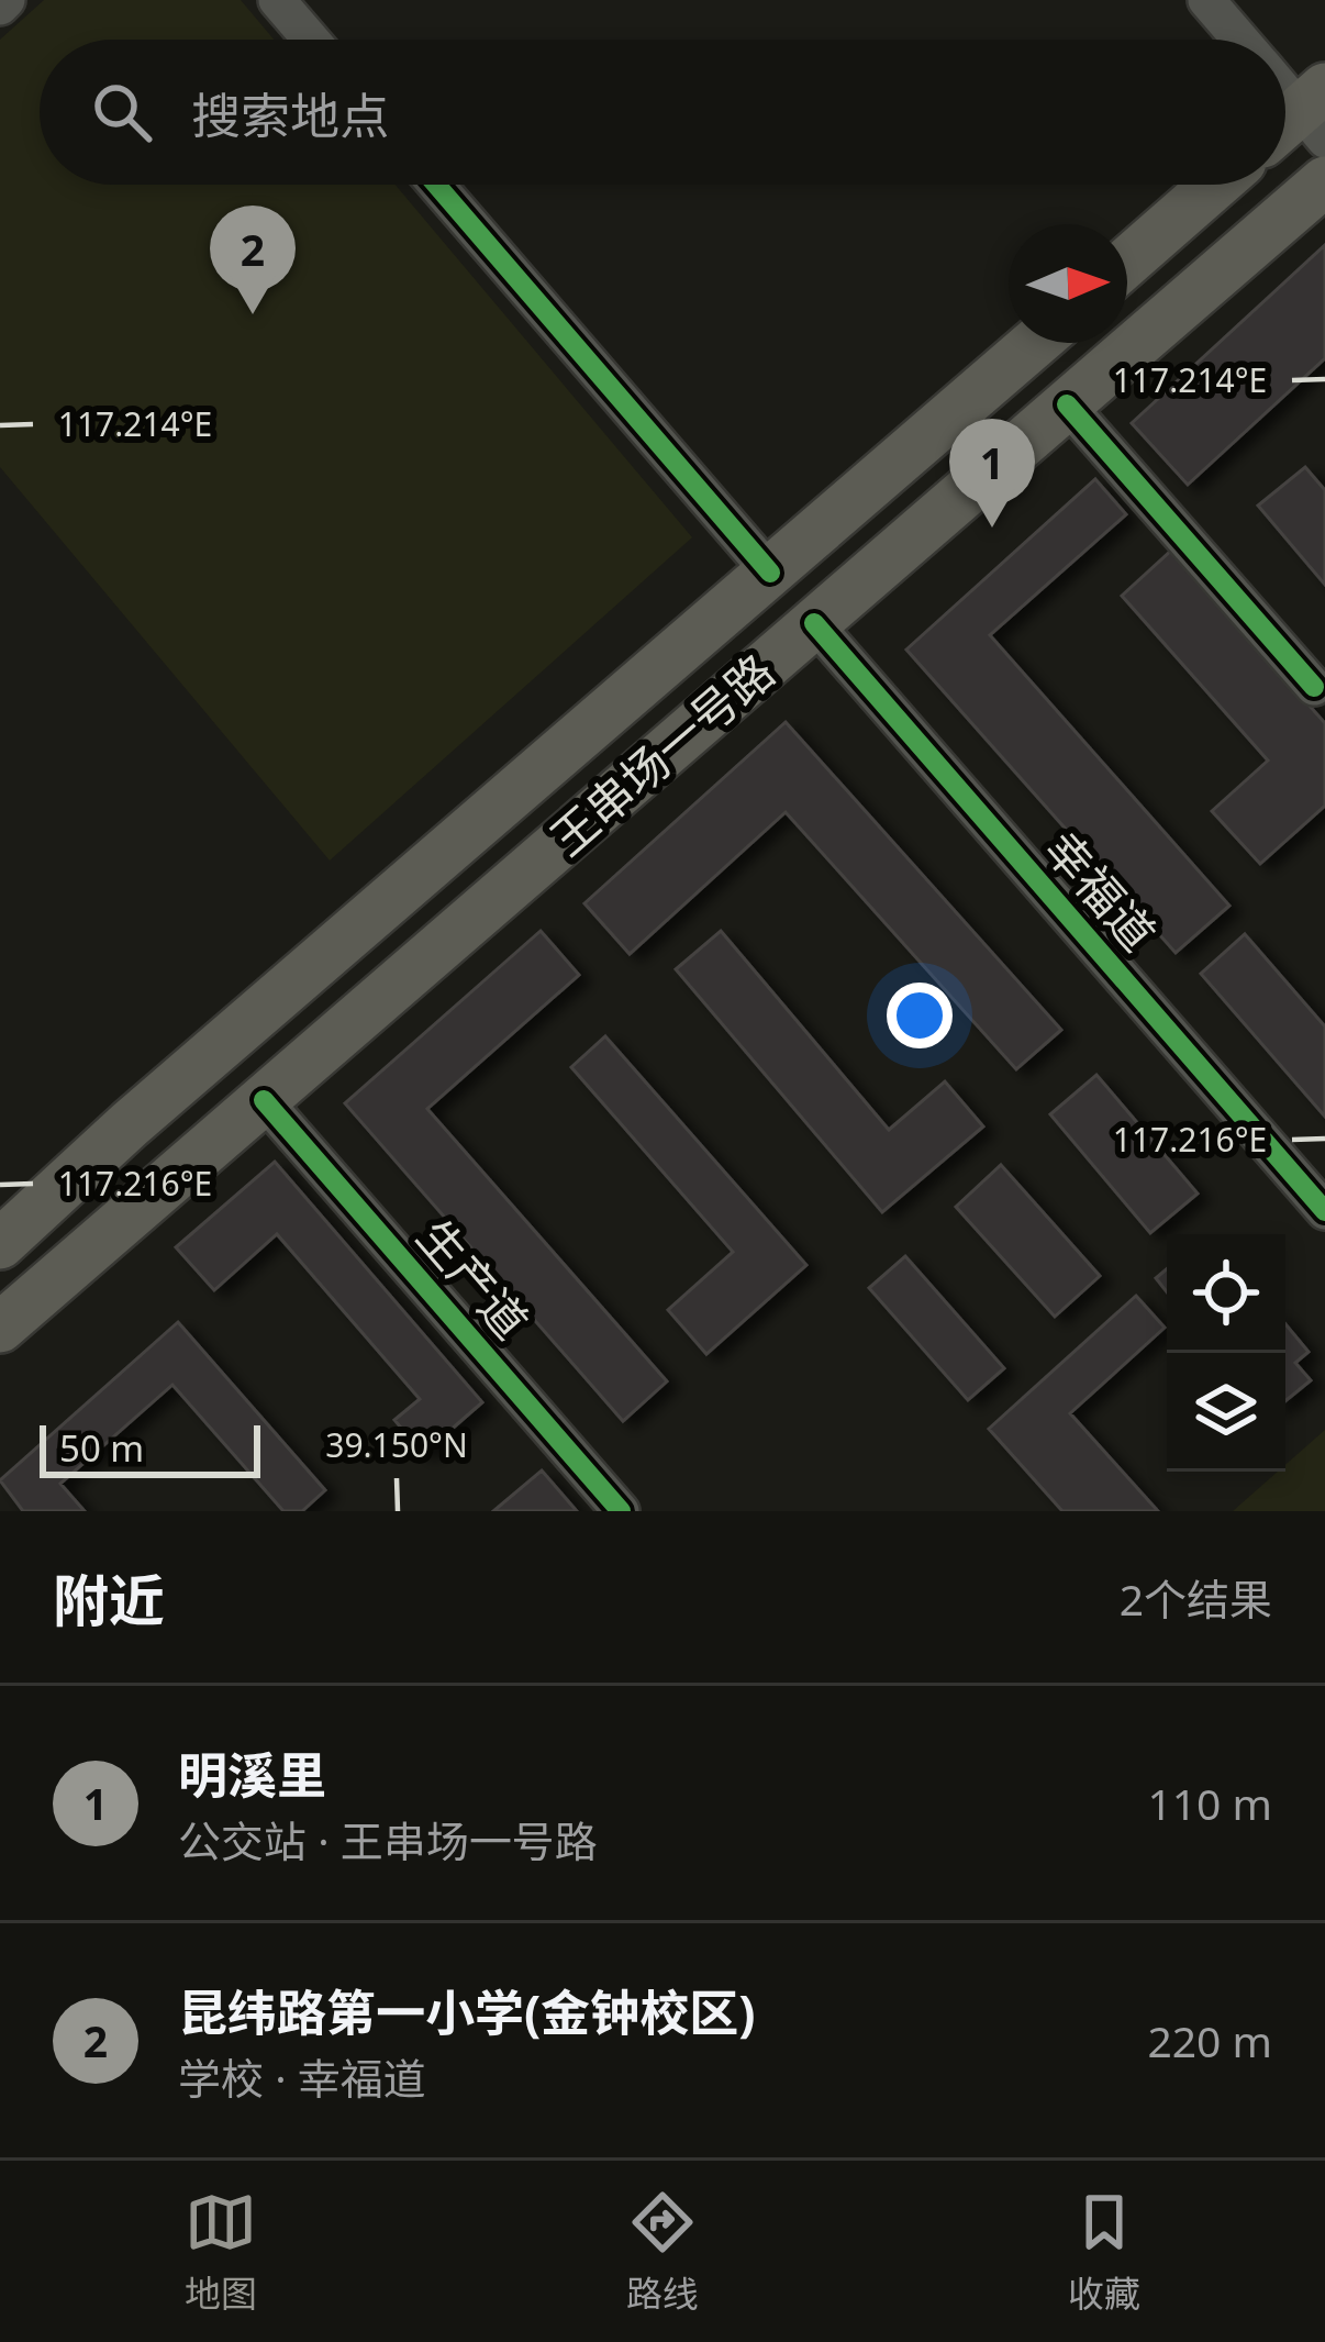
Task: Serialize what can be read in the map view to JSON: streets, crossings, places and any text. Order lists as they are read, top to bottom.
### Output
{
  "streets": {
    "main road": ["王串场一号路"],
    "street": ["幸福道", "生产道"]
  },
  "crossings": [
    ["王串场一号路", "幸福道"],
    ["王串场一号路", "生产道"]
  ],
  "scale_bar": "50 m",
  "north": "right",
  "page": {
    "search": "搜索地点",
    "pins": ["2", "1"],
    "scale": "50 m",
    "heading": ["附近", "2个结果"],
    "list": [
      {
        "mark": "1",
        "name": "明溪里",
        "note": "公交站 · 王串场一号路",
        "value": "110 m"
      },
      {
        "mark": "2",
        "name": "昆纬路第一小学(金钟校区)",
        "note": "学校 · 幸福道",
        "value": "220 m"
      }
    ],
    "nav": ["地图", "路线", "收藏"]
  },
  "coordinates": ["117.214°E", "117.216°E", "39.150°N"]
}
